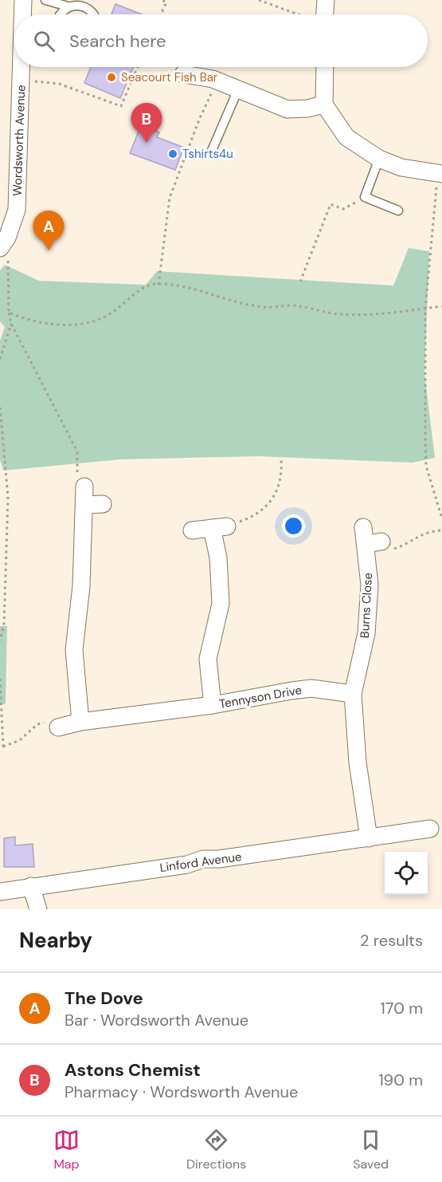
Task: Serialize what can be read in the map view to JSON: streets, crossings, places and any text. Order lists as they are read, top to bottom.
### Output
{
  "streets": {
    "street": [
      "Wordsworth Avenue",
      "Burns Close",
      "Tennyson Drive",
      "Linford Avenue"
    ]
  },
  "crossings": [
    ["Burns Close", "Tennyson Drive"]
  ],
  "places": ["Seacourt Fish Bar", "Tshirts4u"],
  "page": {
    "search": "Search here",
    "pins": ["B", "A"],
    "heading": ["Nearby", "2 results"],
    "list": [
      {
        "mark": "A",
        "name": "The Dove",
        "note": "Bar · Wordsworth Avenue",
        "value": "170 m"
      },
      {
        "mark": "B",
        "name": "Astons Chemist",
        "note": "Pharmacy · Wordsworth Avenue",
        "value": "190 m"
      }
    ],
    "nav": ["Map", "Directions", "Saved"]
  }
}
